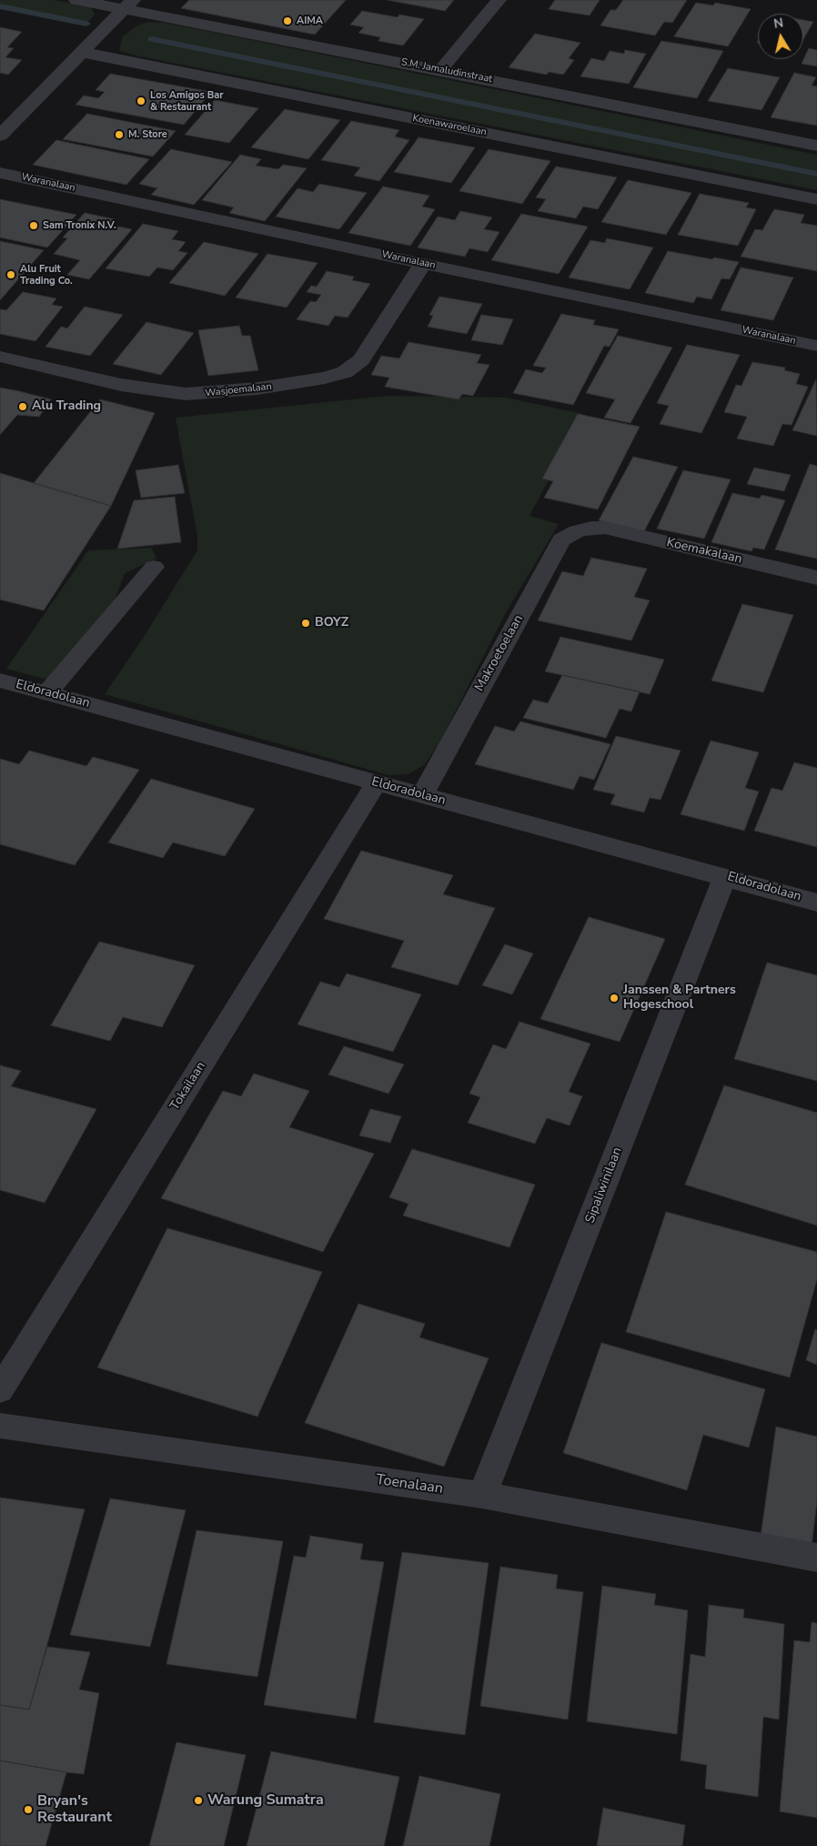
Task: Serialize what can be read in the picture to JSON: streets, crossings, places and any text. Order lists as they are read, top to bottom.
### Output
{
  "streets": {
    "street": [
      "S.M. Jamaludinstraat",
      "Koenawaroelaan",
      "Waranalaan",
      "Wasjoemalaan",
      "Koemakalaan",
      "Makroetoelaan",
      "Eldoradolaan",
      "Tokailaan",
      "Sipaliwinilaan",
      "Toenalaan"
    ]
  },
  "crossings": [
    ["Waranalaan", "Wasjoemalaan"],
    ["Koemakalaan", "Makroetoelaan"],
    ["Makroetoelaan", "Eldoradolaan"],
    ["Eldoradolaan", "Tokailaan"],
    ["Eldoradolaan", "Sipaliwinilaan"],
    ["Sipaliwinilaan", "Toenalaan"]
  ],
  "places": [
    "AIMA",
    "Los Amigos Bar & Restaurant",
    "M. Store",
    "Sam Tronix N.V.",
    "Alu Fruit Trading Co.",
    "Alu Trading",
    "BOYZ",
    "Janssen & Partners Hogeschool",
    "Warung Sumatra",
    "Bryan's Restaurant"
  ],
  "north": "top"
}
